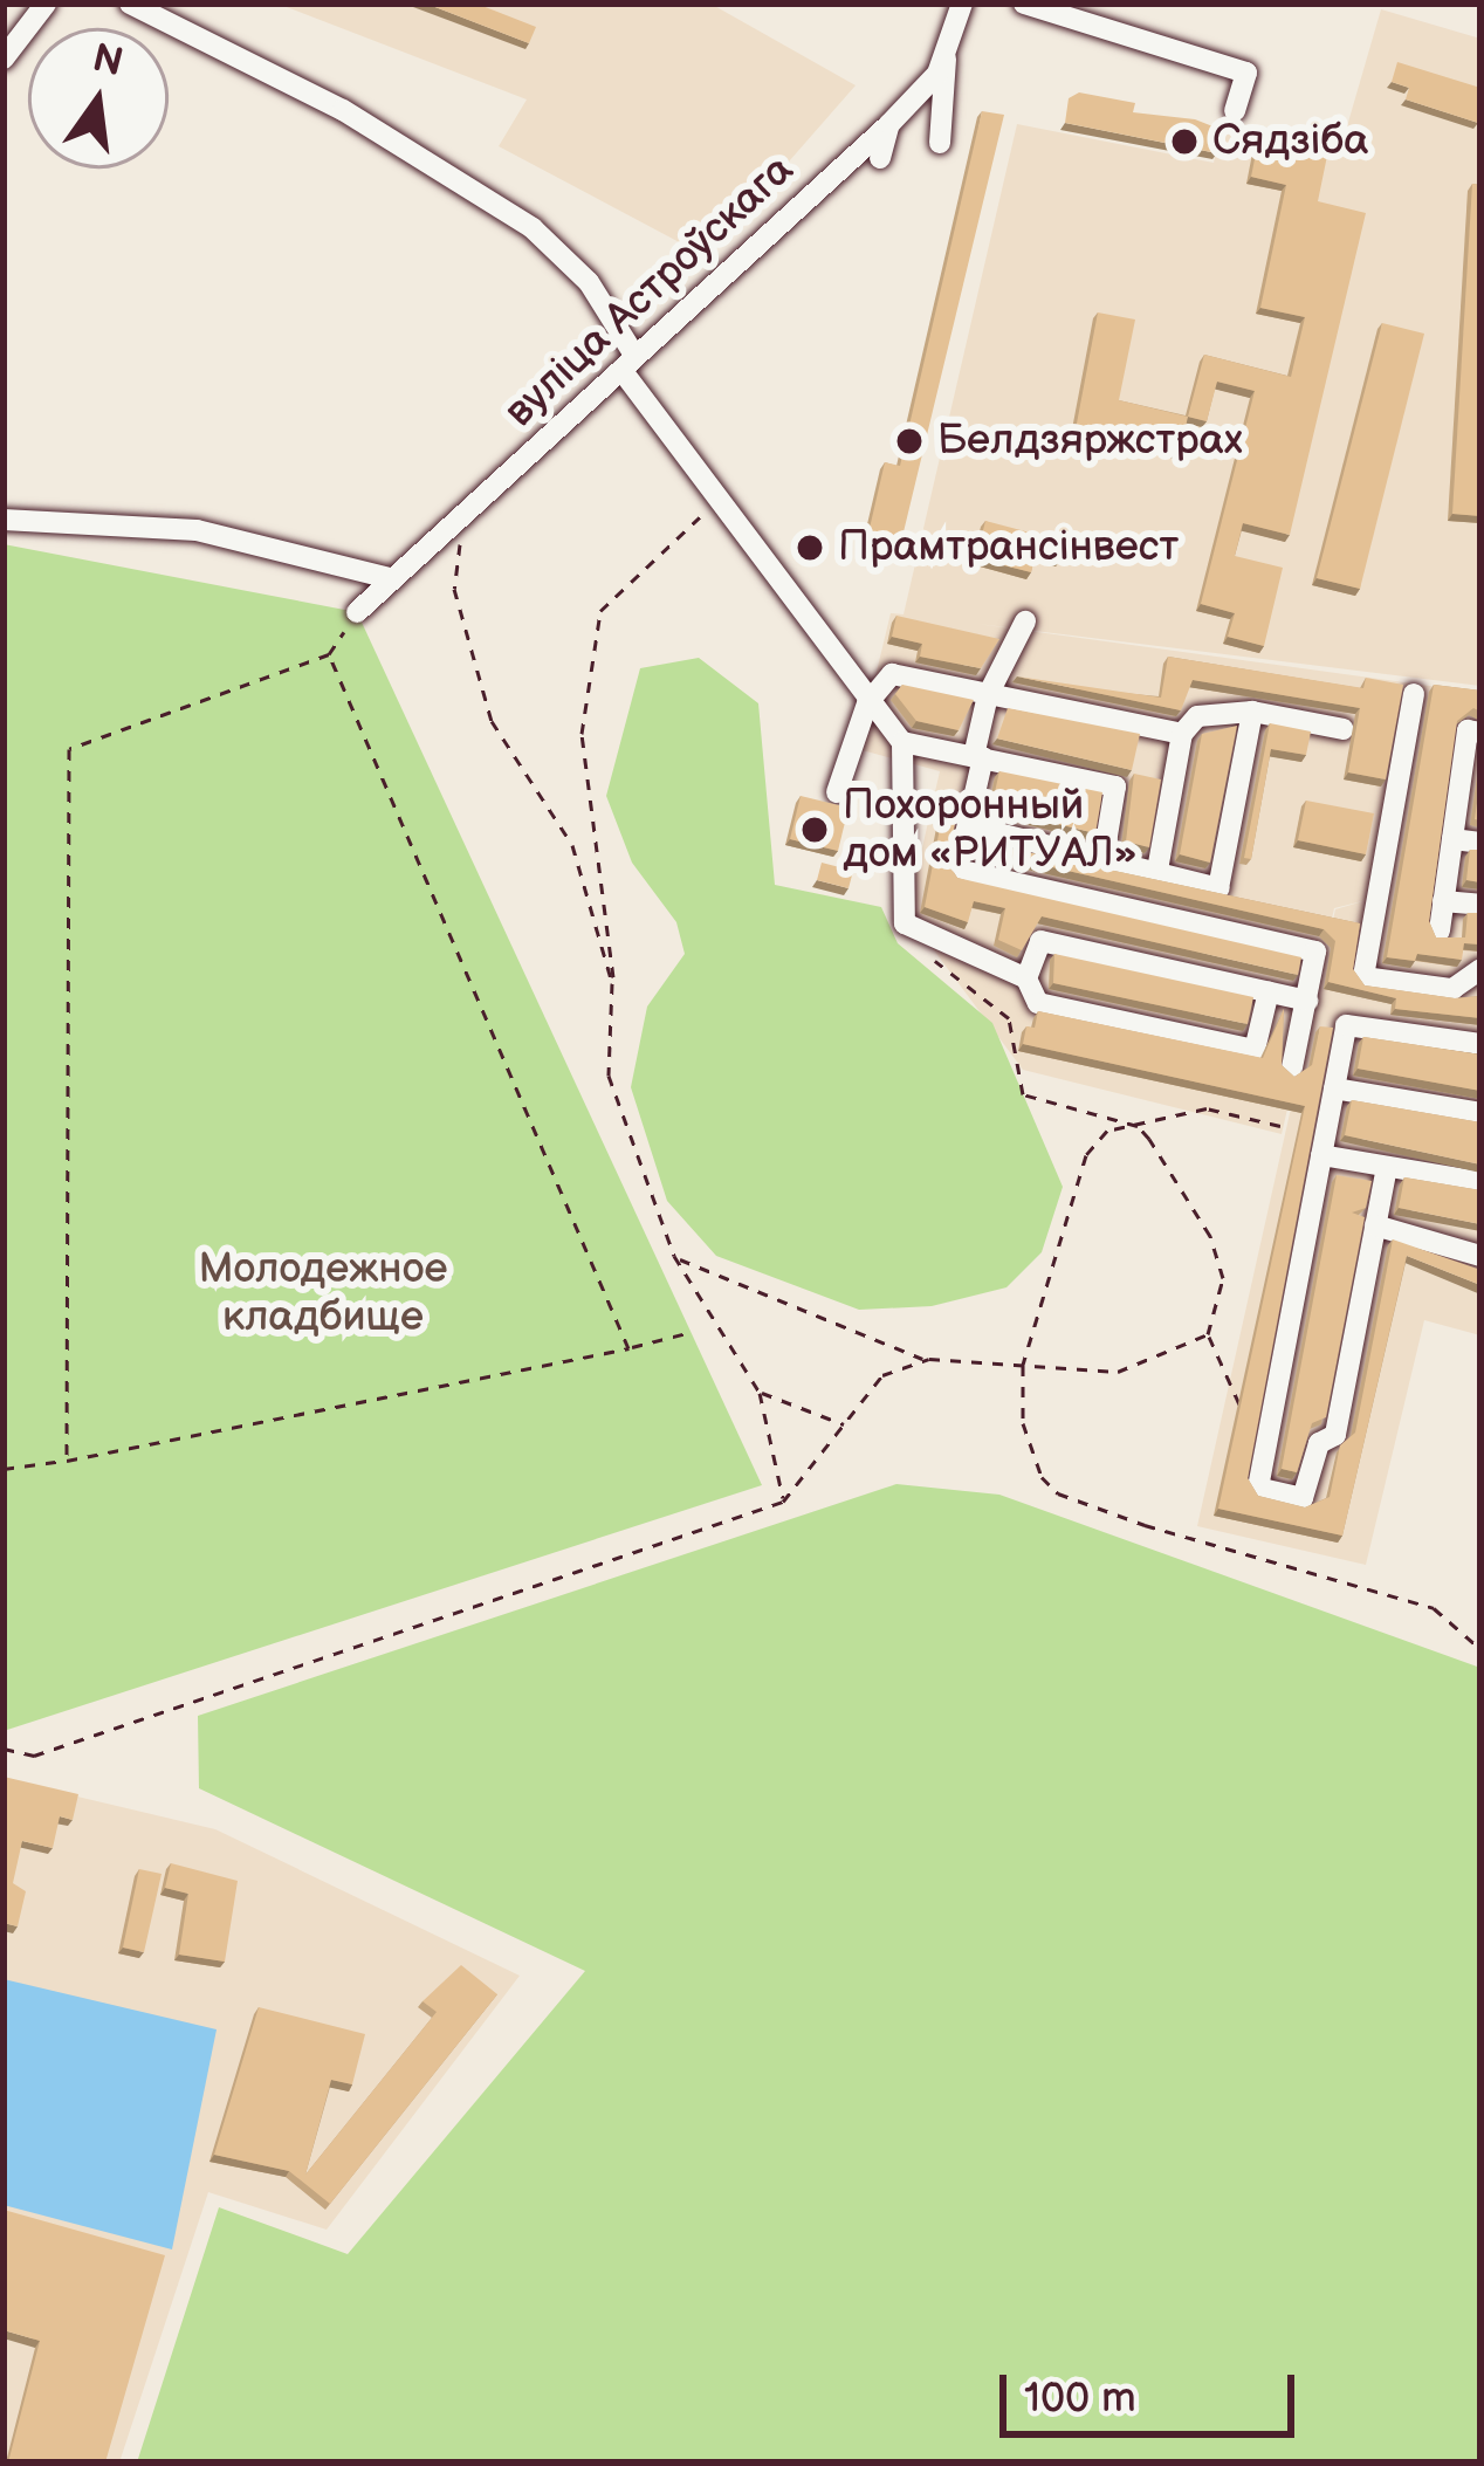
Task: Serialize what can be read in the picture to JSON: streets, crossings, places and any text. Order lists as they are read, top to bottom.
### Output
{
  "streets": {
    "street": ["вуліца Астроўскага"]
  },
  "parks": ["Молодежное кладбище"],
  "places": [
    "Сядзіба",
    "Белдзяржстрах",
    "Прамтрансінвест",
    "Похоронный дом «РИТУАЛ»"
  ],
  "scale_bar": "100 m",
  "north": "top"
}
